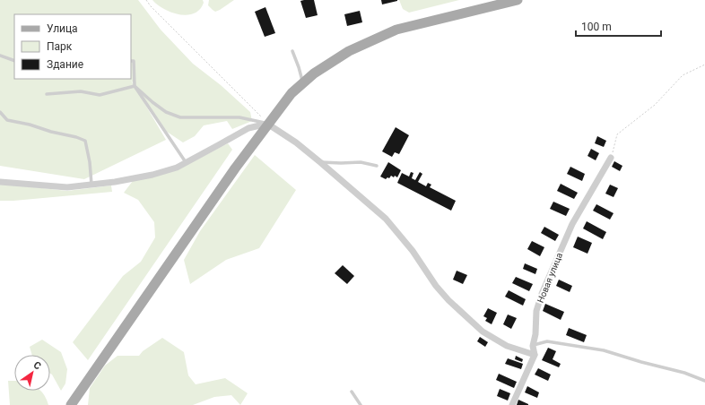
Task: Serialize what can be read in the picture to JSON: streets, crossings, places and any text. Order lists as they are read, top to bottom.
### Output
{
  "streets": {
    "street": ["Новая улица"]
  },
  "legend": ["Улица", "Парк", "Здание"],
  "scale_bar": "100 m",
  "north": "top right"
}
